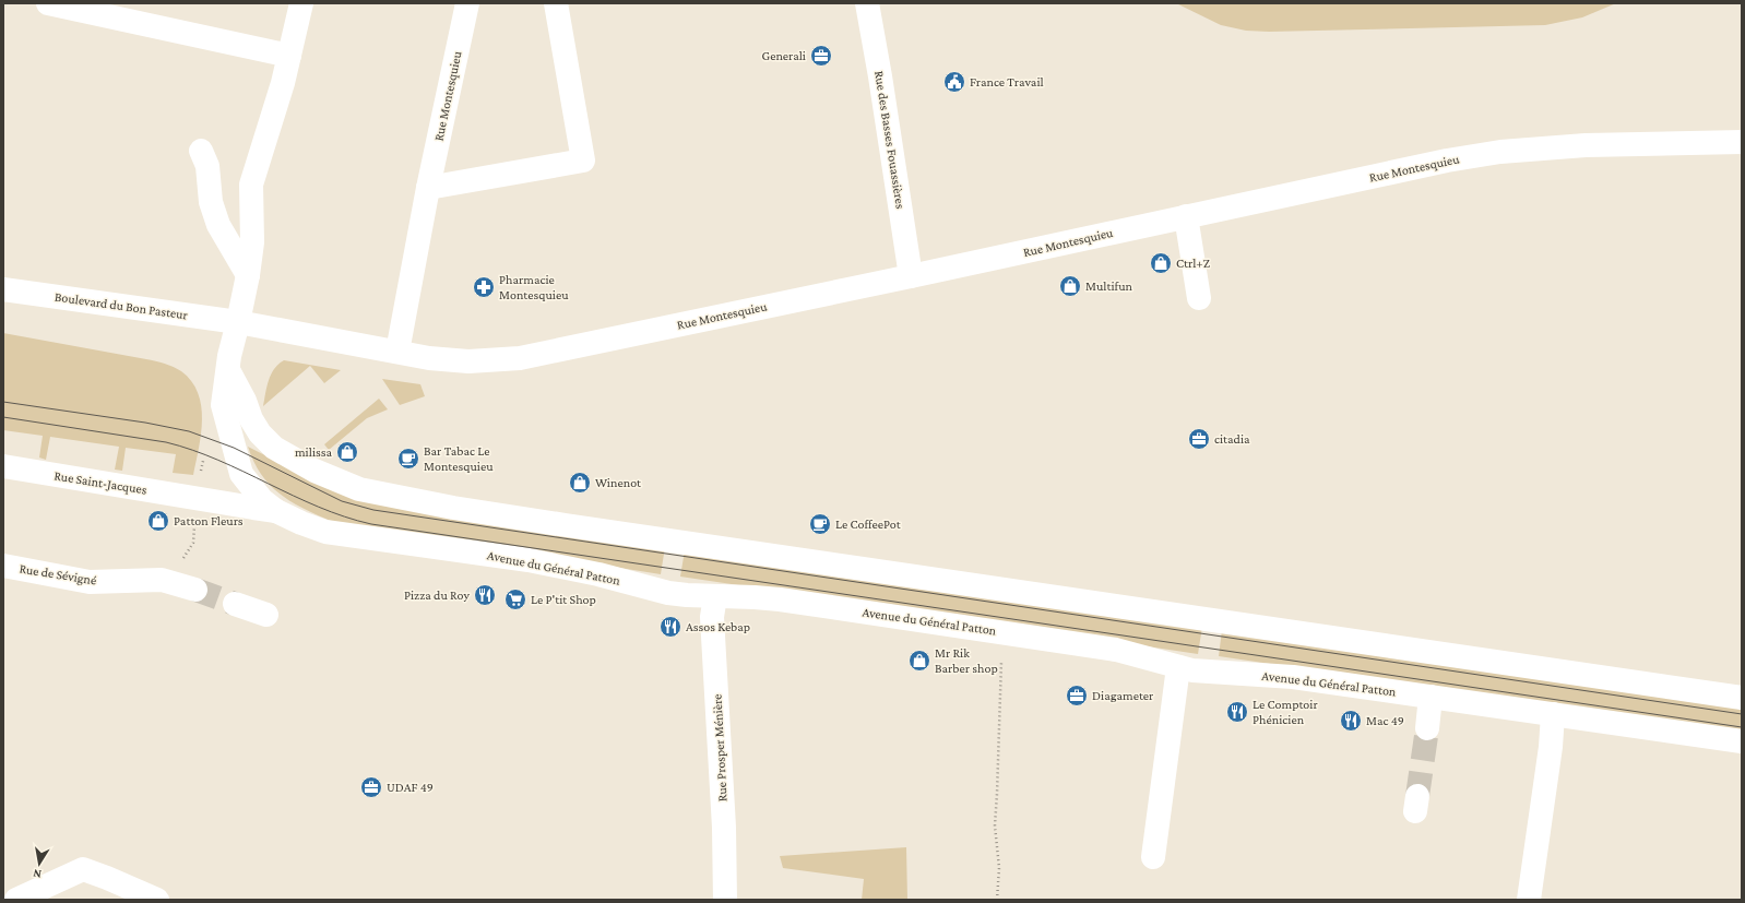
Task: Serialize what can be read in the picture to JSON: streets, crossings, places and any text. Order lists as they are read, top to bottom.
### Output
{
  "streets": {
    "street": [
      "Rue Montesquieu",
      "Rue des Basses Fouassières",
      "Boulevard du Bon Pasteur",
      "Rue Saint-Jacques",
      "Avenue du Général Patton",
      "Rue de Sévigné",
      "Rue Prosper Ménière"
    ]
  },
  "crossings": [
    ["Rue Montesquieu", "Rue des Basses Fouassières"],
    ["Rue Montesquieu", "Boulevard du Bon Pasteur"],
    ["Rue Montesquieu", "Avenue du Général Patton"],
    ["Boulevard du Bon Pasteur", "Avenue du Général Patton"],
    ["Rue Saint-Jacques", "Avenue du Général Patton"],
    ["Avenue du Général Patton", "Rue Prosper Ménière"]
  ],
  "places": {
    "office": [
      "Generali",
      "citadia",
      "Diagameter",
      "UDAF 49"
    ],
    "public building": ["France Travail"],
    "shop": [
      "Ctrl+Z",
      "Multifun",
      "milissa",
      "Winenot",
      "Patton Fleurs",
      "Mr Rik Barber shop"
    ],
    "pharmacy": ["Pharmacie Montesquieu"],
    "cafe": ["Bar Tabac Le Montesquieu", "Le CoffeePot"],
    "restaurant": [
      "Pizza du Roy",
      "Assos Kebap",
      "Le Comptoir Phénicien",
      "Mac 49"
    ],
    "supermarket": ["Le P'tit Shop"]
  },
  "north": "bottom"
}
